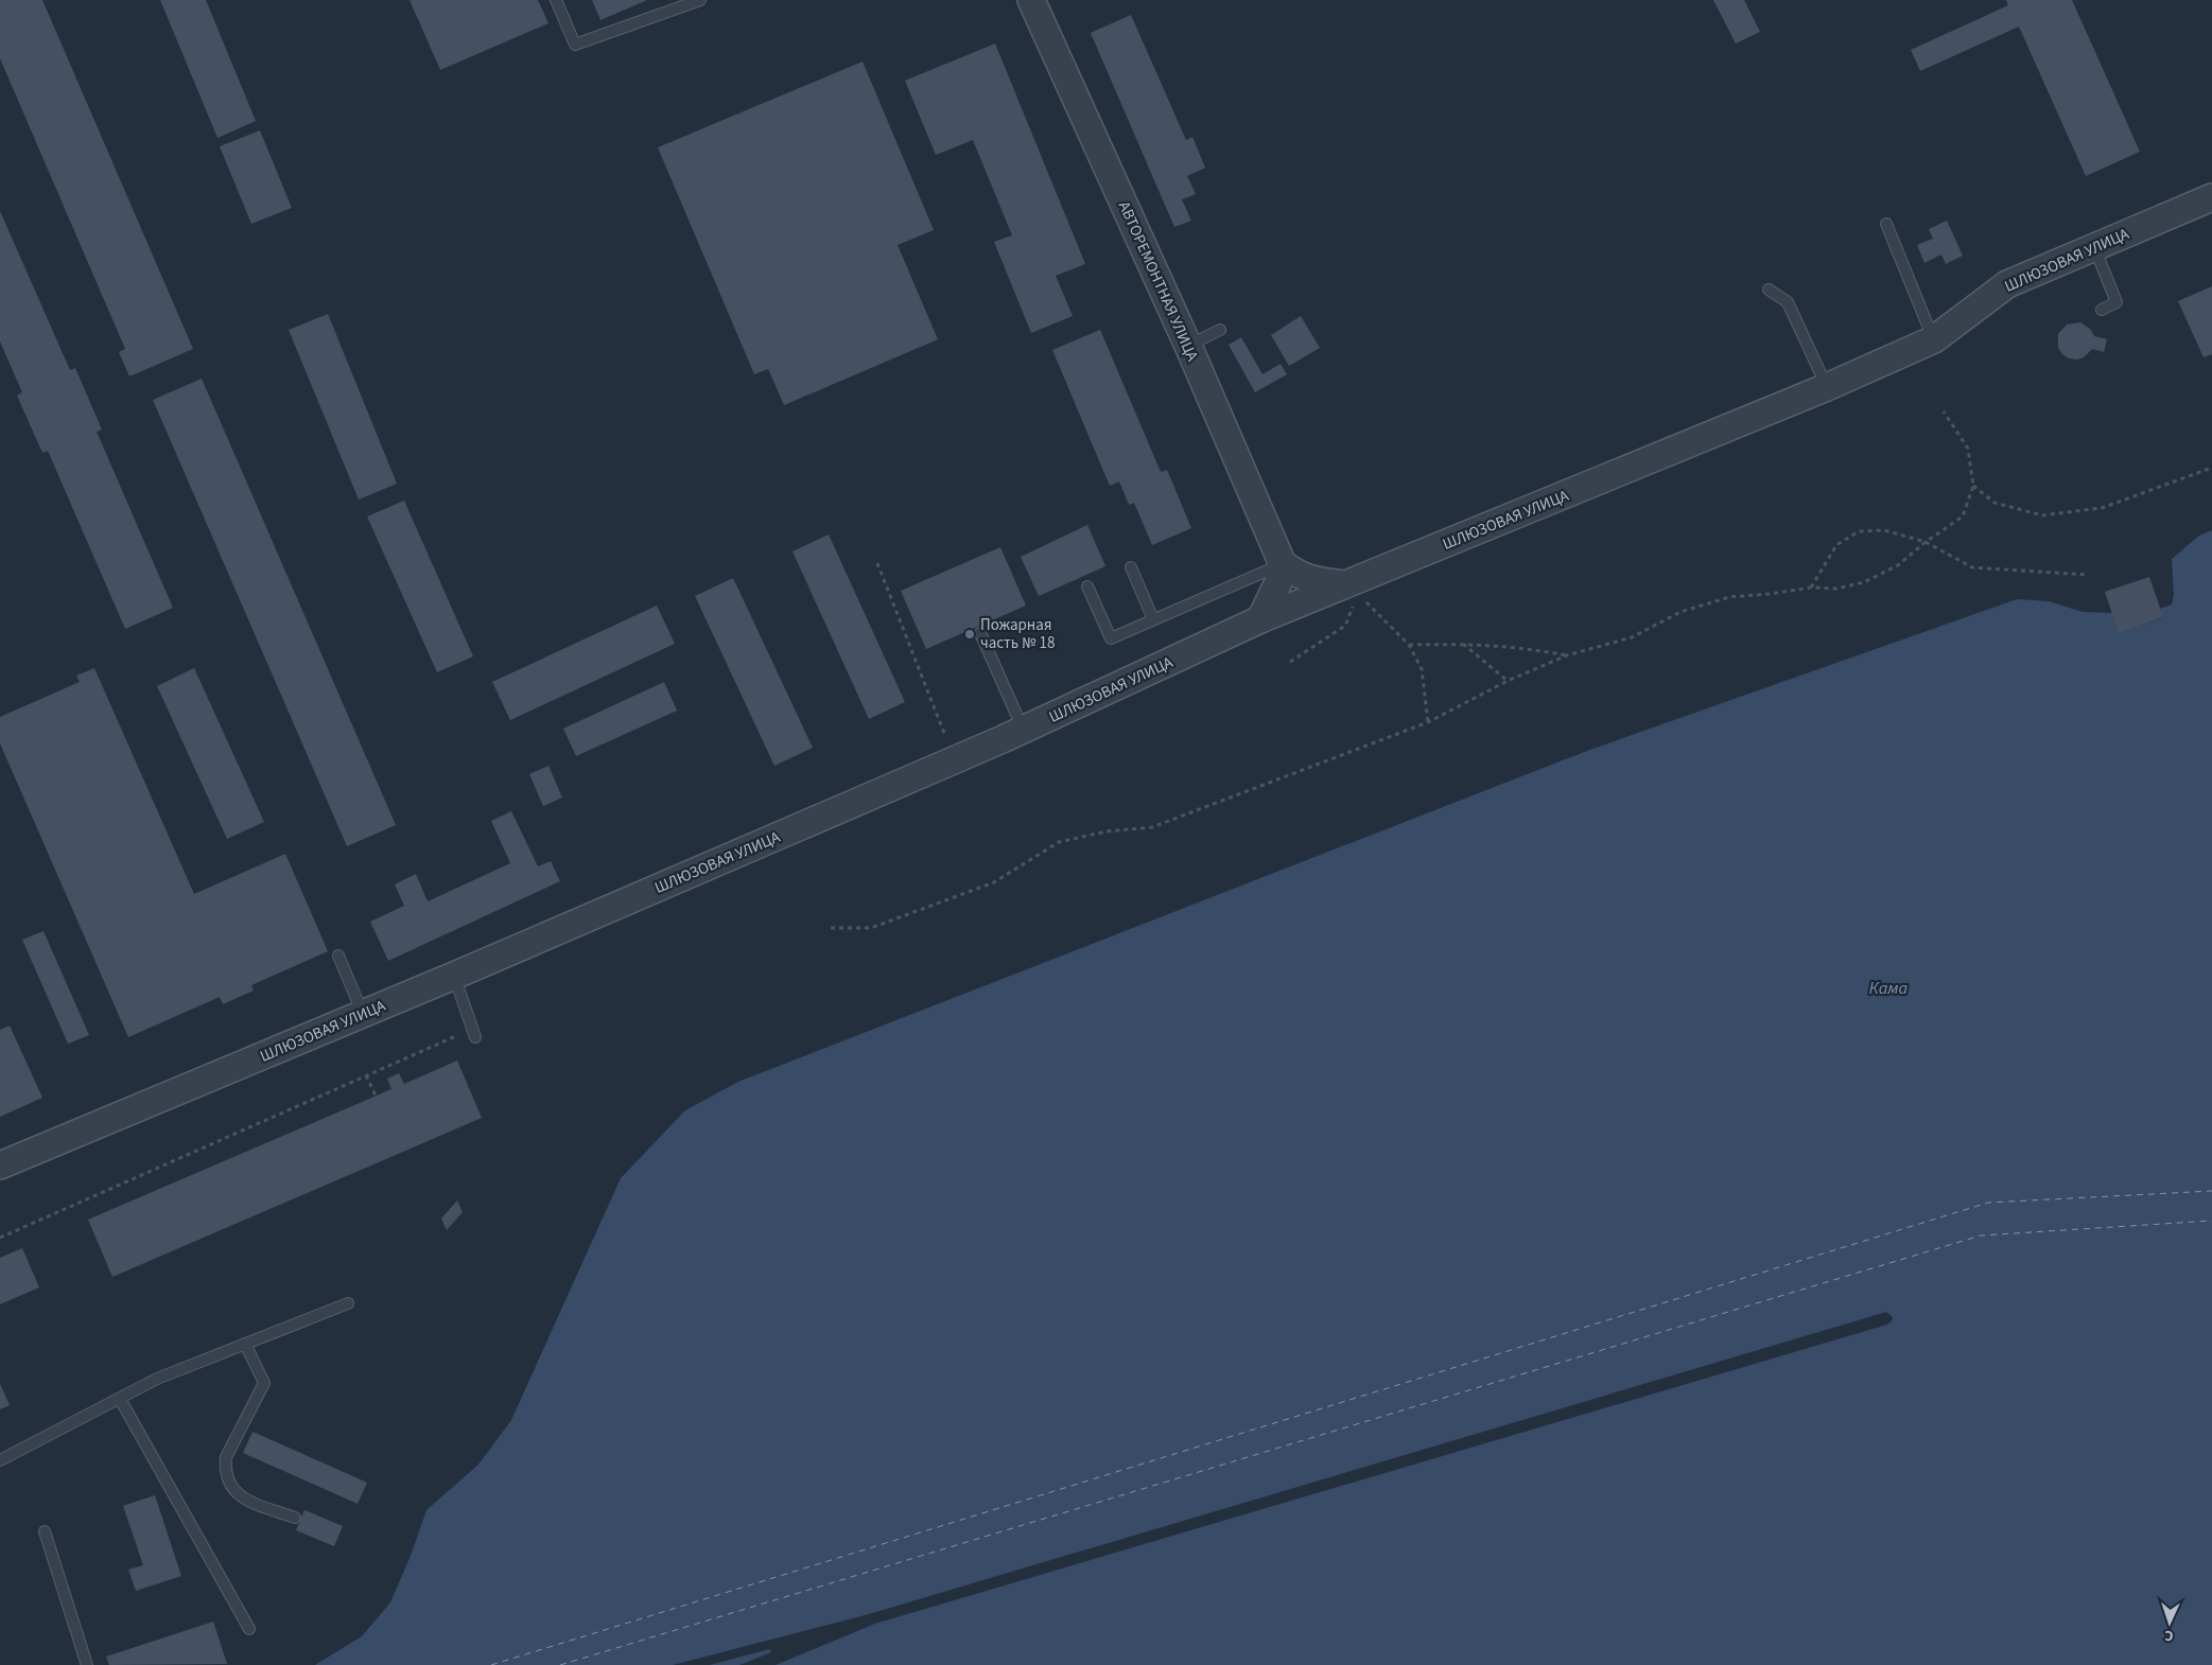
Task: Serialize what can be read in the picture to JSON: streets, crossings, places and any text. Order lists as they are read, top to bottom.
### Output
{
  "streets": {
    "street": ["ШЛЮЗОВАЯ УЛИЦА", "АВТОРЕМОНТНАЯ УЛИЦА"]
  },
  "water": ["Кама"],
  "places": ["Пожарная часть № 18"],
  "north": "bottom"
}
